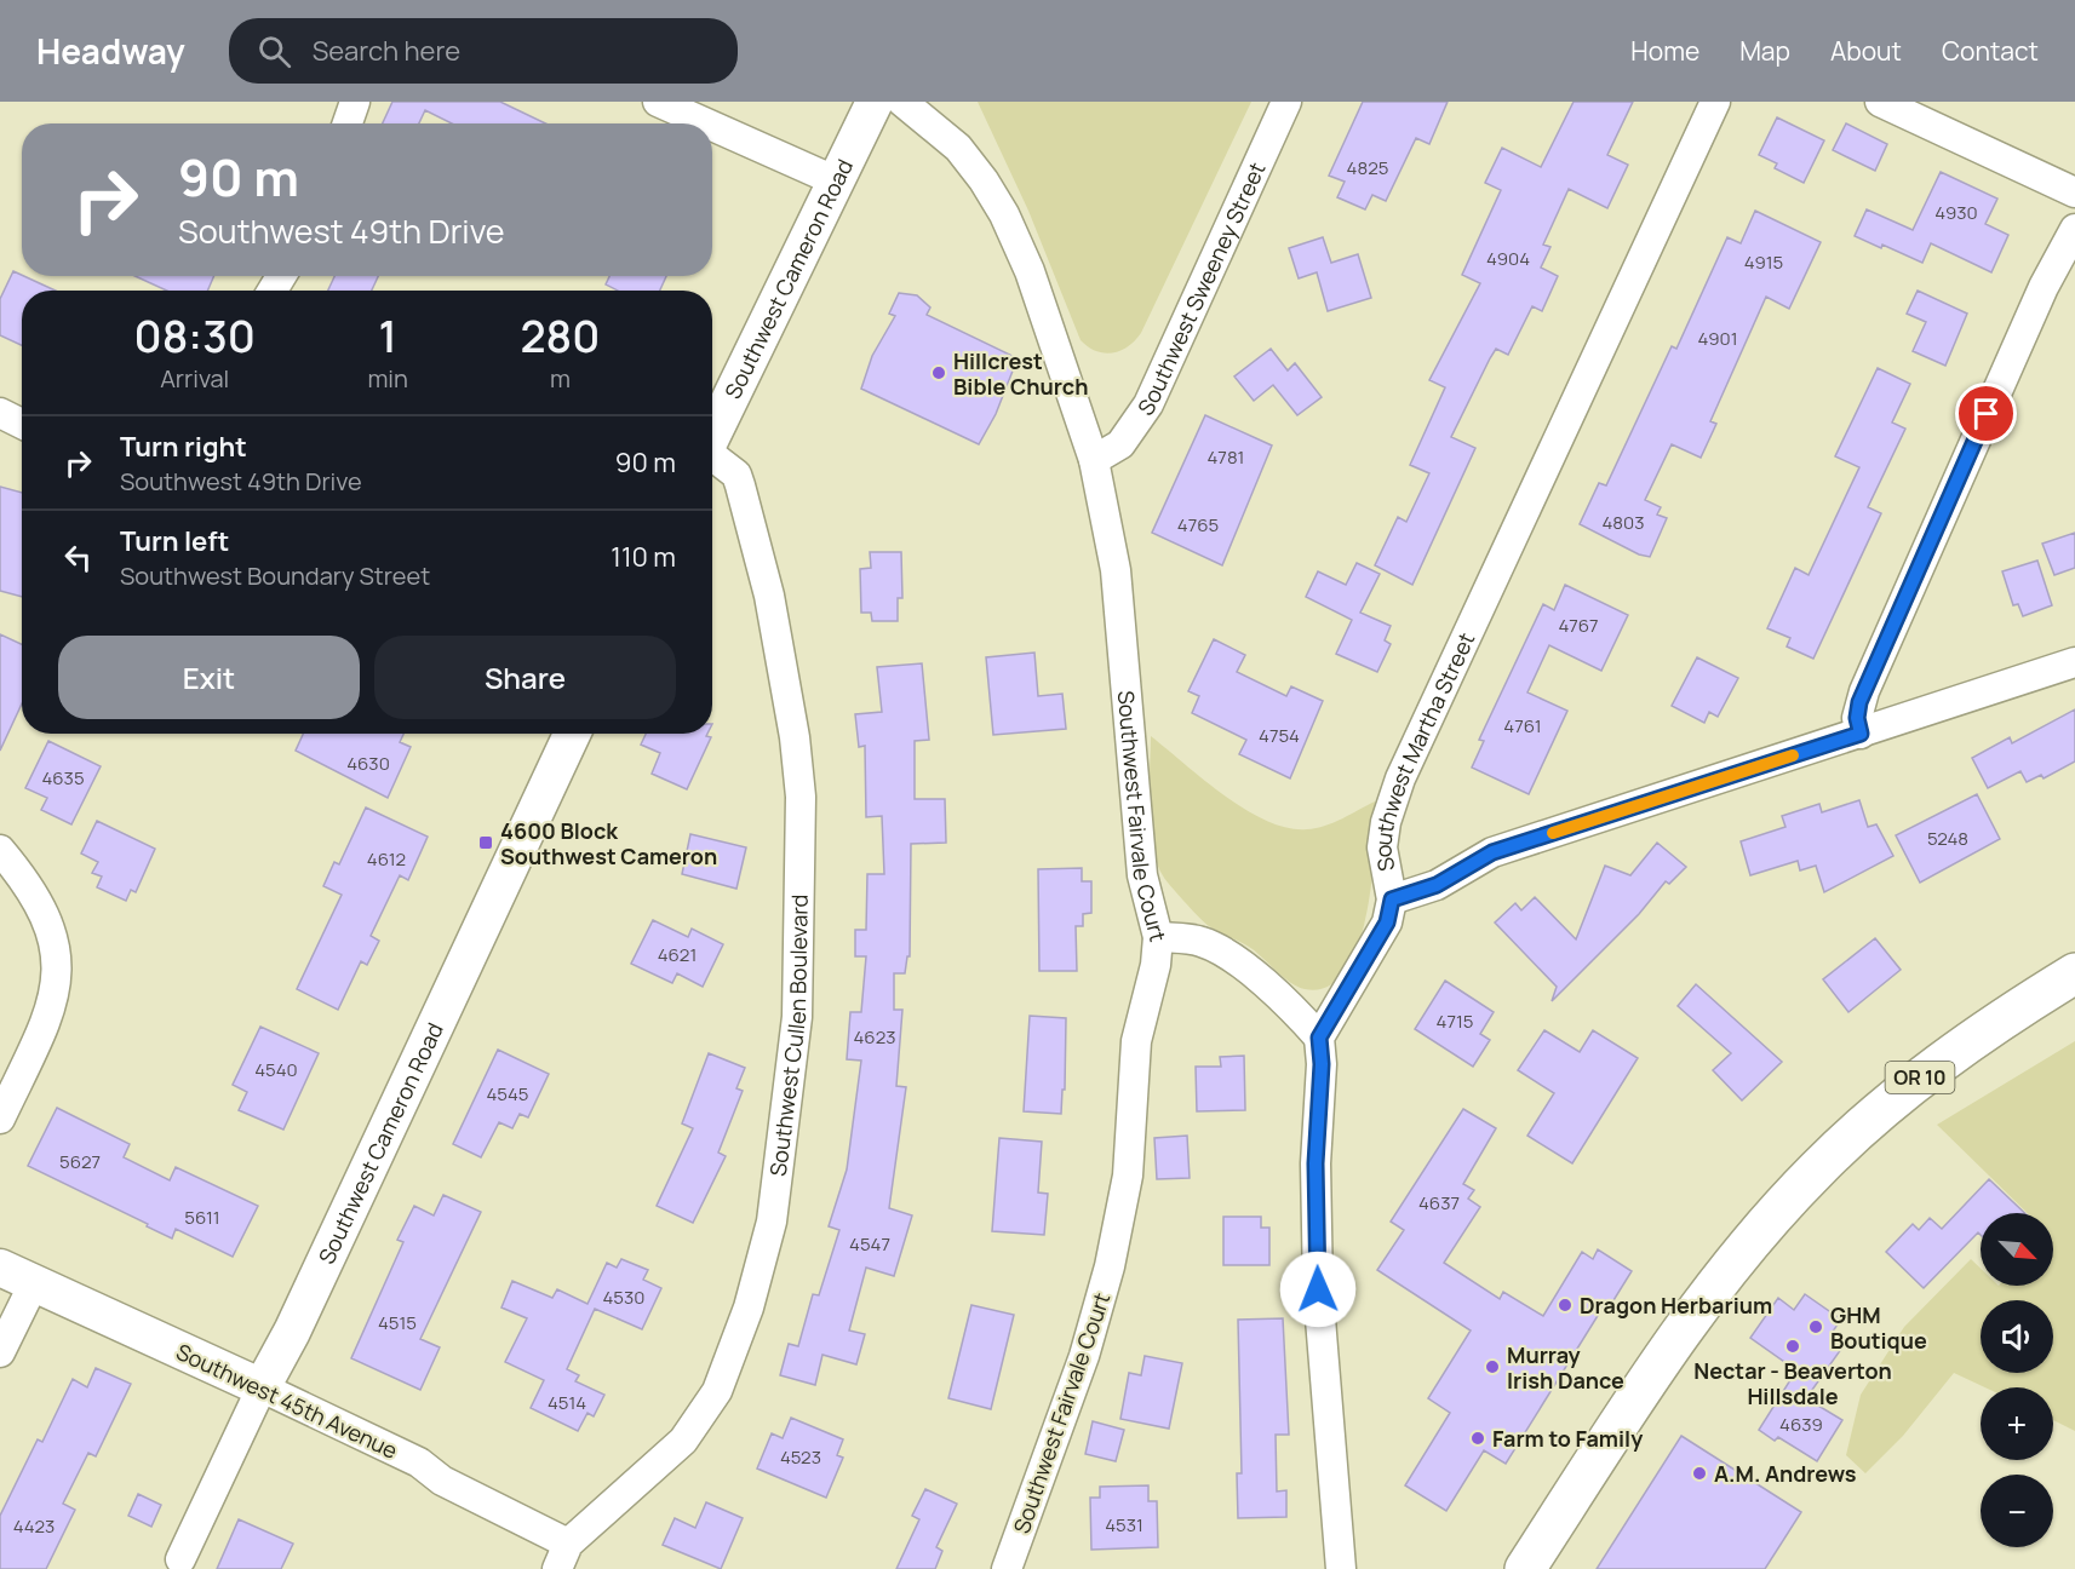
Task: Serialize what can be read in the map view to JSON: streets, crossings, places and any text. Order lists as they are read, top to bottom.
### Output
{
  "streets": {
    "main road": ["OR 10"],
    "street": [
      "Southwest Cameron Road",
      "Southwest Sweeney Street",
      "Southwest Martha Street",
      "Southwest Fairvale Court",
      "Southwest Cullen Boulevard",
      "Southwest 45th Avenue"
    ]
  },
  "crossings": [
    ["Southwest Cameron Road", "Southwest 45th Avenue"],
    ["Southwest Sweeney Street", "Southwest Fairvale Court"],
    ["Southwest Cullen Boulevard", "Southwest 45th Avenue"]
  ],
  "places": {
    "other": [
      "Hillcrest Bible Church",
      "Dragon Herbarium",
      "GHM Boutique",
      "Nectar - Beaverton Hillsdale",
      "Murray Irish Dance",
      "Farm to Family",
      "A.M. Andrews"
    ],
    "transit": ["4600 Block Southwest Cameron"]
  },
  "house_numbers": [
    "4825",
    "4930",
    "4904",
    "4915",
    "4901",
    "4781",
    "4803",
    "4765",
    "4767",
    "4761",
    "4754",
    "4630",
    "4635",
    "5248",
    "4612",
    "4621",
    "4715",
    "4623",
    "4540",
    "4545",
    "5627",
    "4637",
    "5611",
    "4547",
    "4530",
    "4515",
    "4514",
    "4639",
    "4523",
    "4531",
    "4423"
  ],
  "north": "bottom right",
  "page": {
    "header": "Headway",
    "search": "Search here",
    "nav": [
      "Home",
      "Map",
      "About",
      "Contact"
    ],
    "turn": ["90 m", "Southwest 49th Drive"],
    "eta": [
      "08:30",
      "Arrival",
      "1",
      "min",
      "280",
      "m"
    ],
    "list": [
      {
        "name": "Turn right",
        "note": "Southwest 49th Drive",
        "value": "90 m"
      },
      {
        "name": "Turn left",
        "note": "Southwest Boundary Street",
        "value": "110 m"
      }
    ],
    "buttons": ["Exit", "Share"],
    "map_buttons": ["+", "−"]
  }
}
